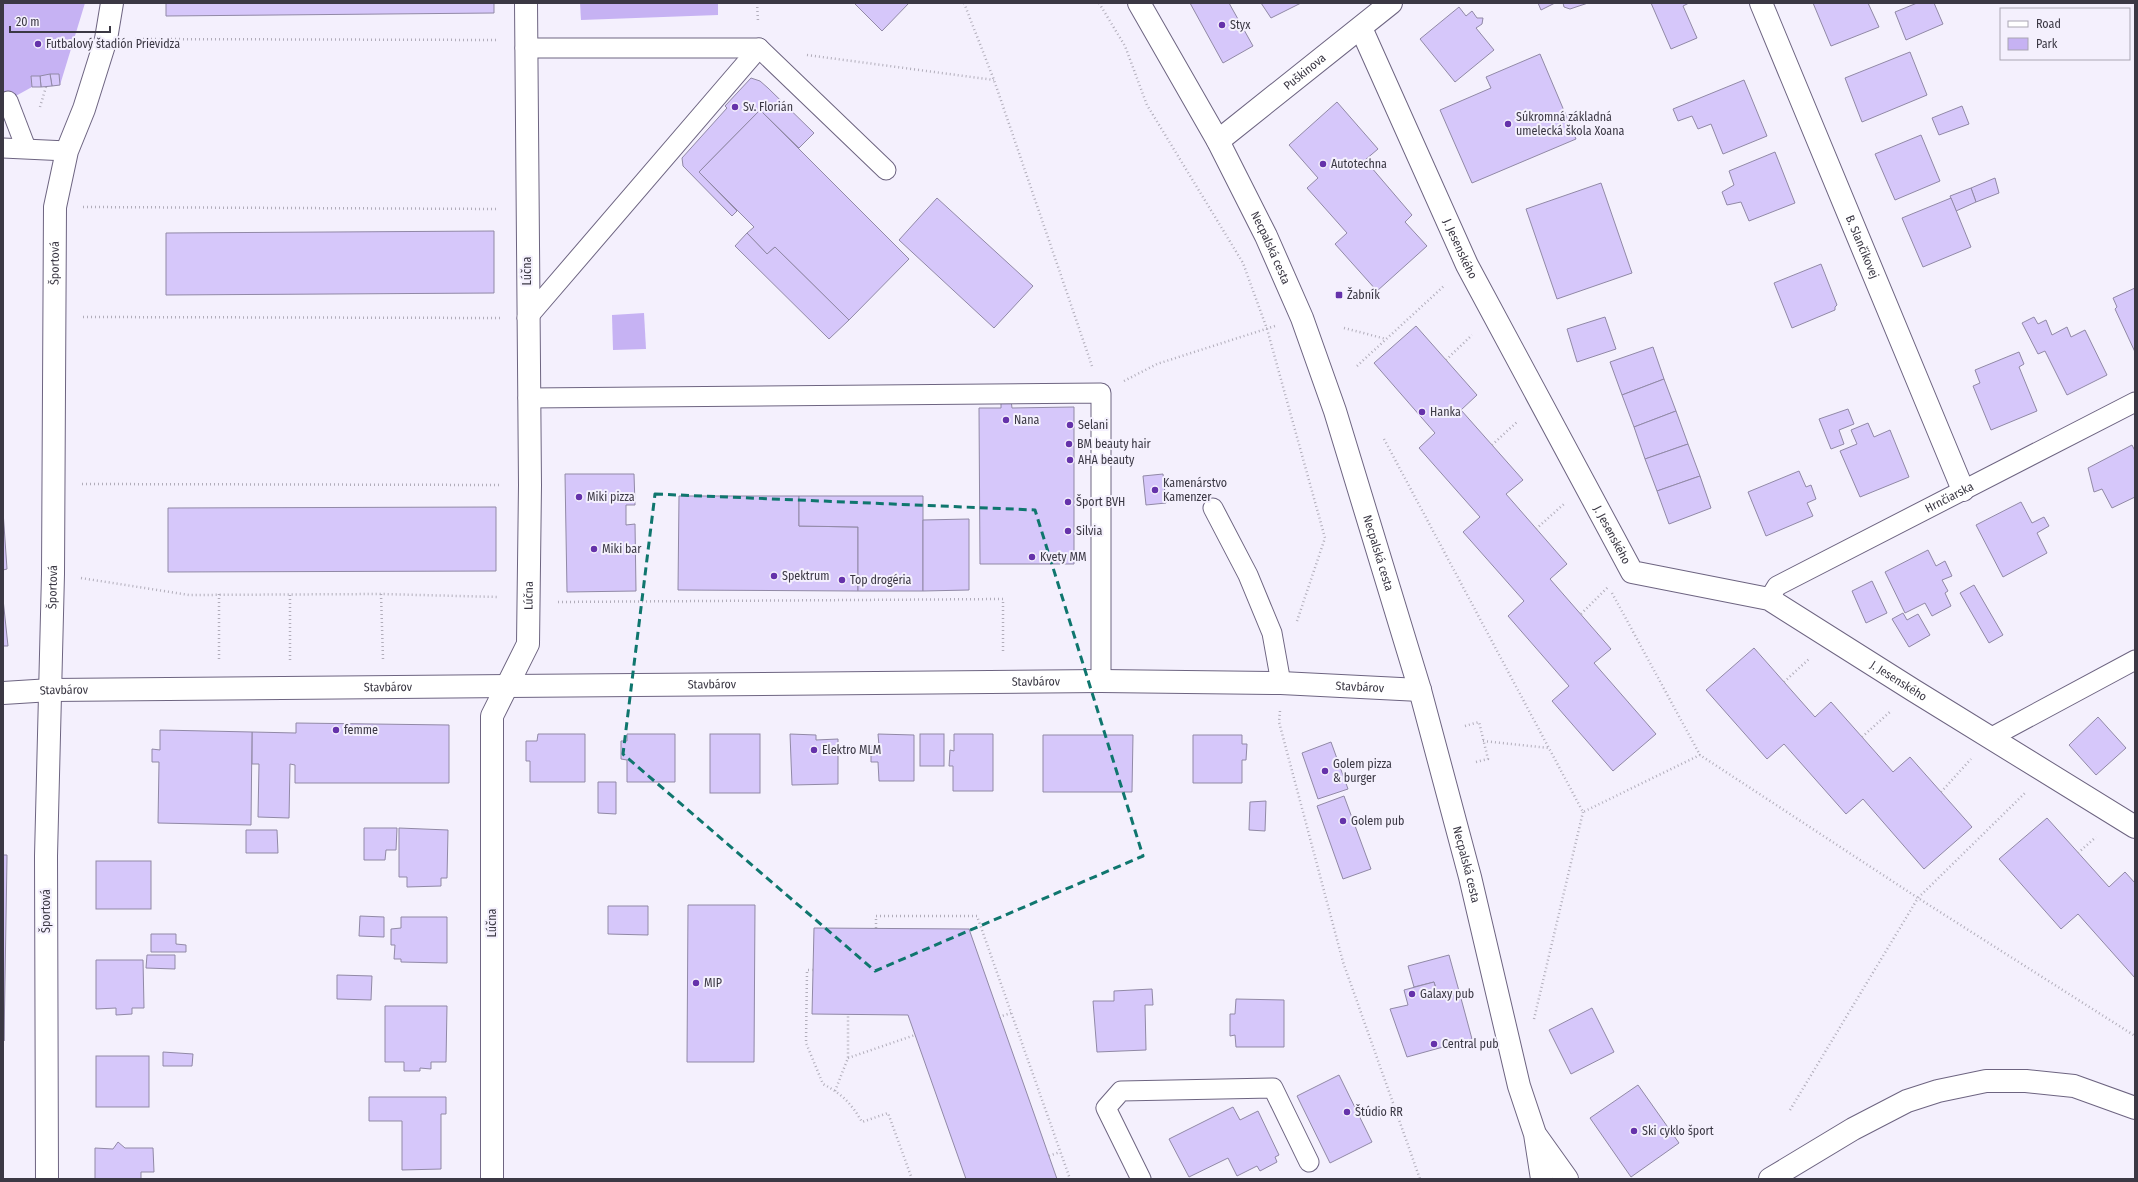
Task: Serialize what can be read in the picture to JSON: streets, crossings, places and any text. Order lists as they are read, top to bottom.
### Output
{
  "streets": {
    "street": [
      "Puškinova",
      "B. Slančíkovej",
      "Necpalská cesta",
      "J. Jesenského",
      "Športová",
      "Lúčna",
      "Stavbárov"
    ],
    "lane": ["Hrnčiarska"]
  },
  "crossings": [
    ["Puškinova", "Necpalská cesta"],
    ["Puškinova", "J. Jesenského"],
    ["B. Slančíkovej", "Hrnčiarska"],
    ["Necpalská cesta", "Stavbárov"],
    ["J. Jesenského", "Hrnčiarska"],
    ["Športová", "Stavbárov"],
    ["Lúčna", "Stavbárov"]
  ],
  "places": {
    "other": [
      "Styx",
      "Futbalový štadión Prievidza",
      "Sv. Florián",
      "Súkromná základná umelecká škola Xoana",
      "Autotechna",
      "Hanka",
      "Nana",
      "Selani",
      "BM beauty hair",
      "AHA beauty",
      "Kamenárstvo Kamenzer",
      "Miki pizza",
      "Šport BVH",
      "Silvia",
      "Miki bar",
      "Kvety MM",
      "Spektrum",
      "Top drogéria",
      "femme",
      "Elektro MLM",
      "Golem pizza & burger",
      "Golem pub",
      "MIP",
      "Galaxy pub",
      "Central pub",
      "Štúdio RR",
      "Ski cyklo šport"
    ],
    "transit": ["Žabník"]
  },
  "legend": ["Road", "Park"],
  "scale_bar": "20 m"
}
